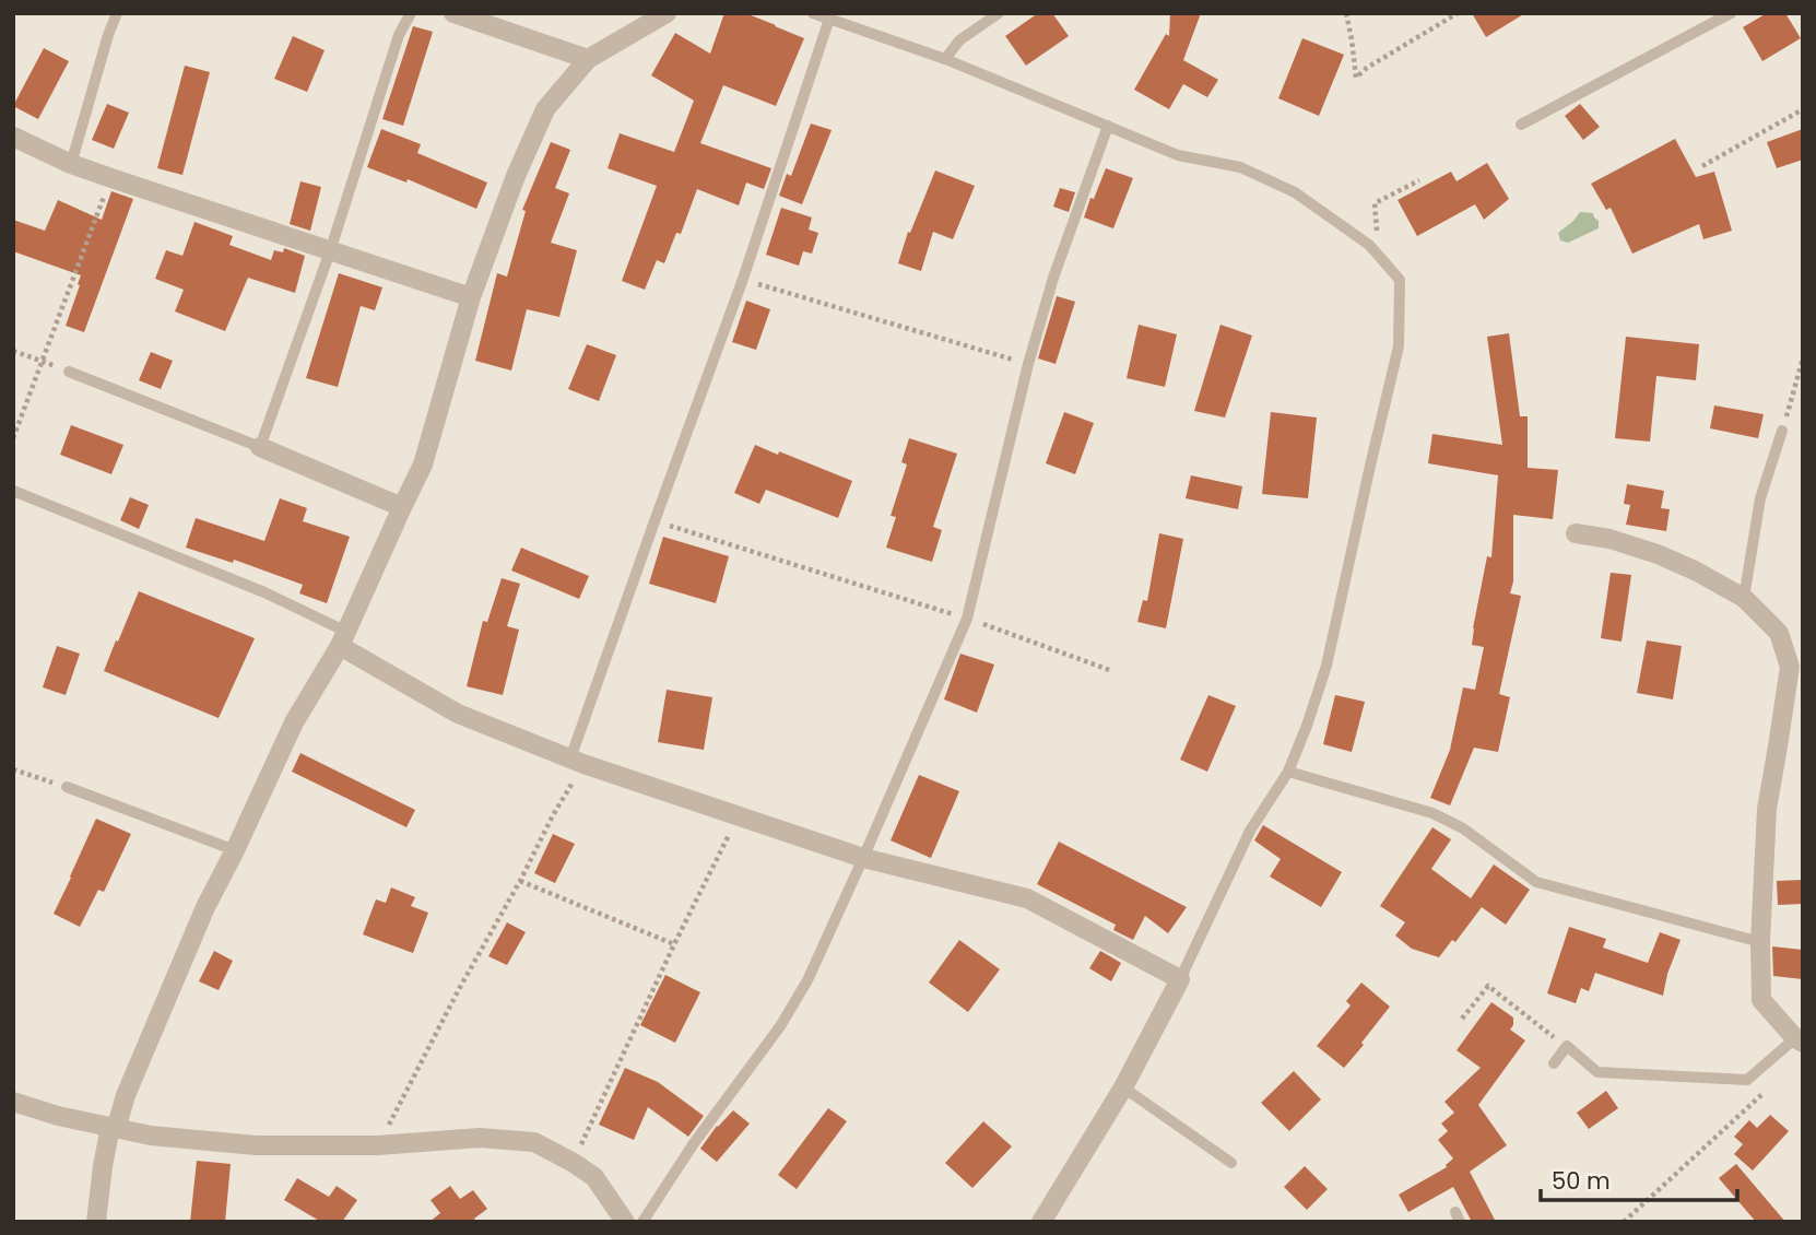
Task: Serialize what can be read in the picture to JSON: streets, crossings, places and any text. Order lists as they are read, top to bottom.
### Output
{
  "scale_bar": "50 m"
}
